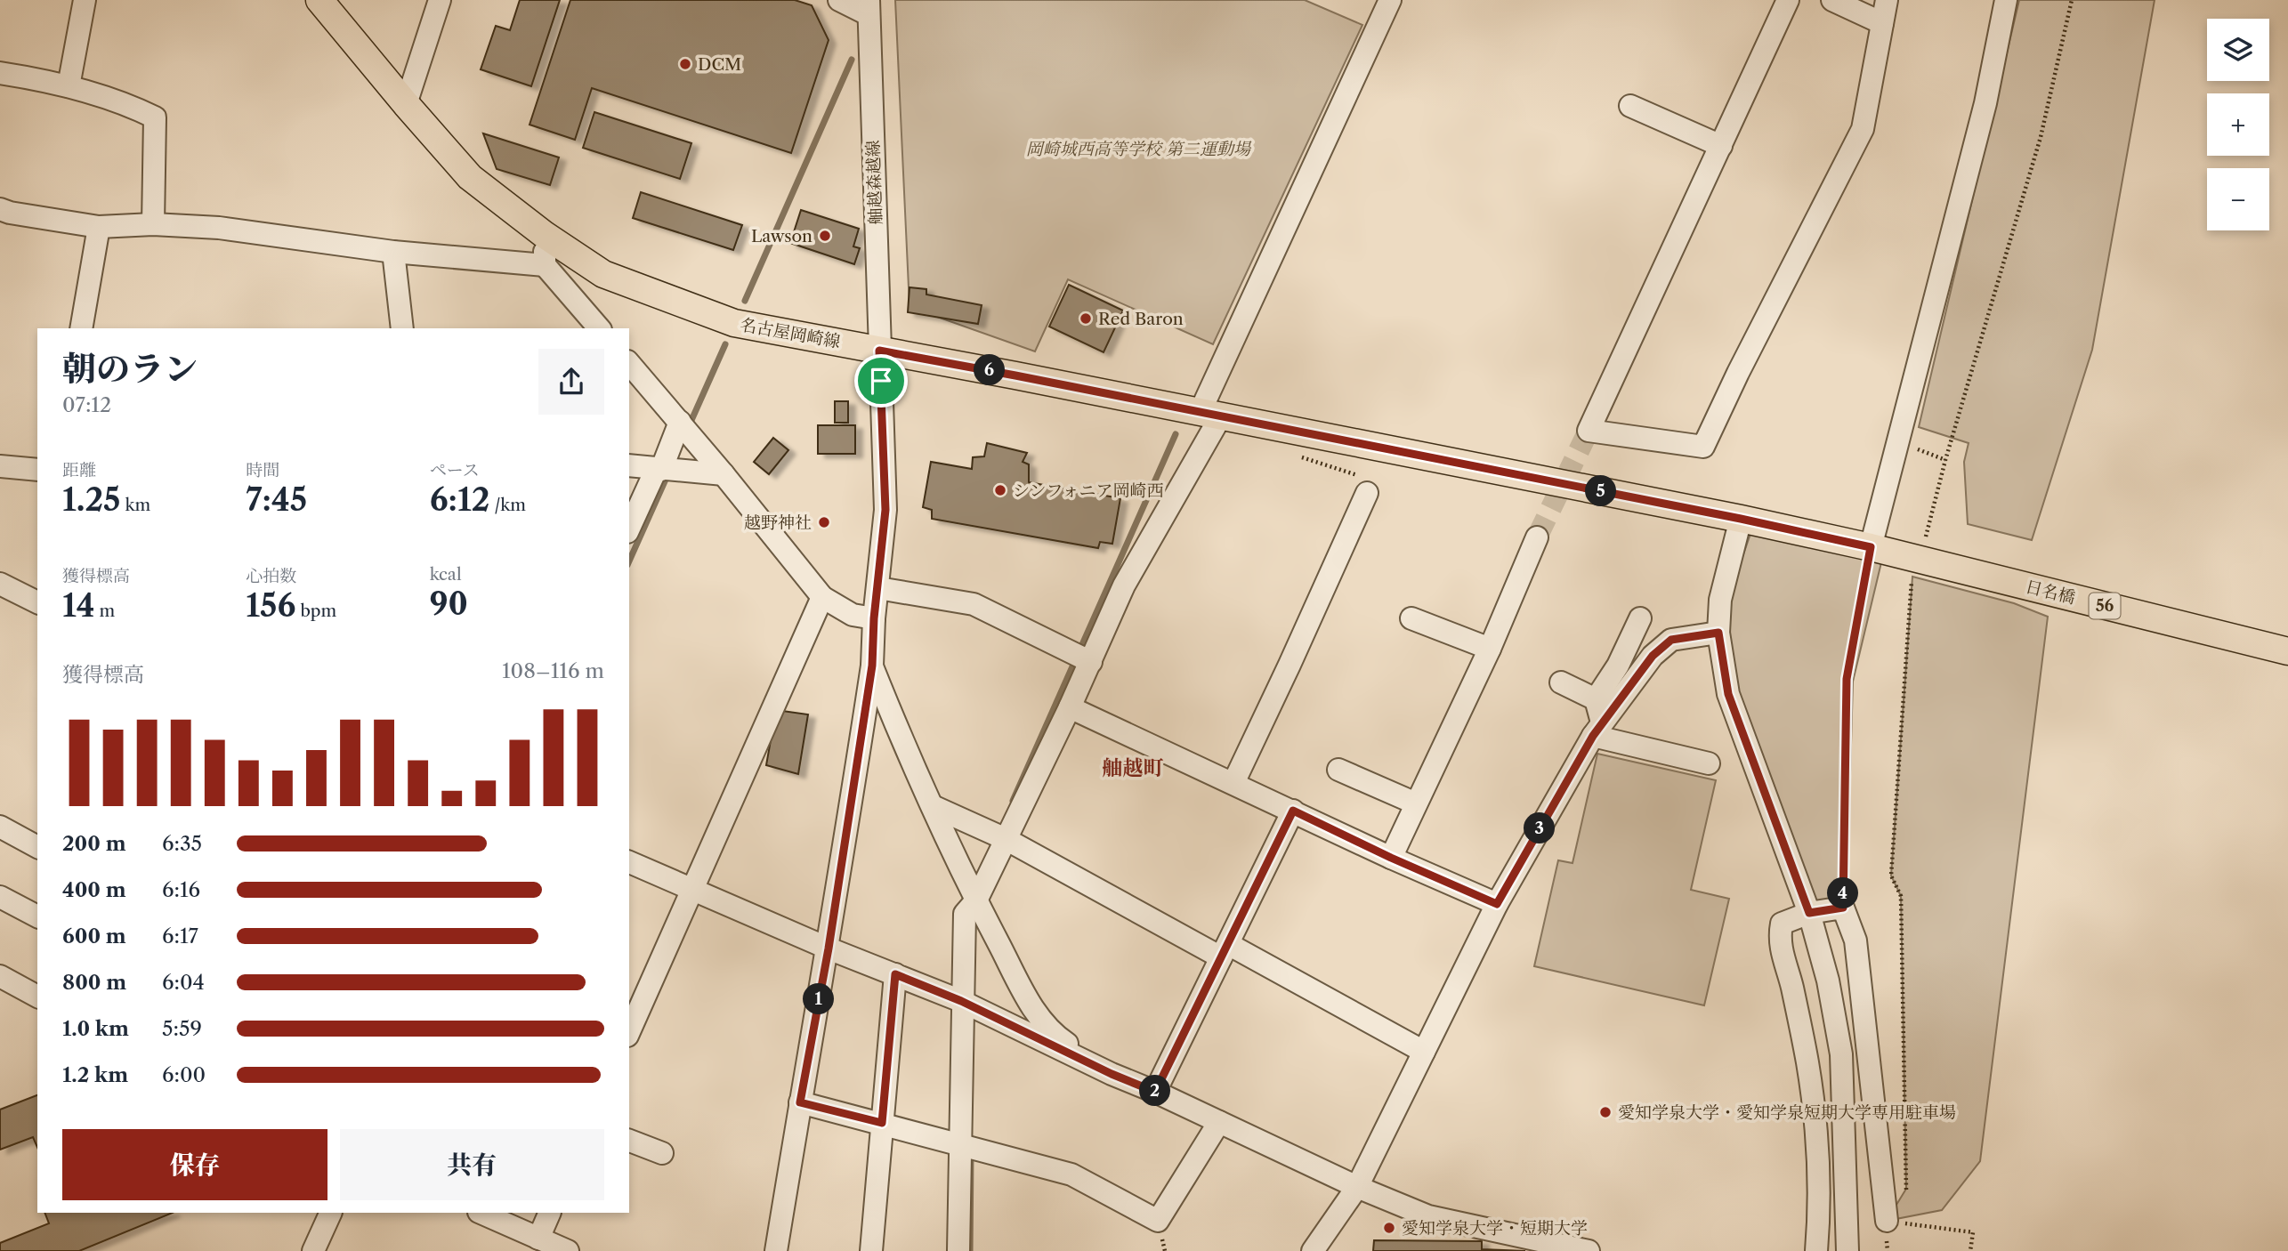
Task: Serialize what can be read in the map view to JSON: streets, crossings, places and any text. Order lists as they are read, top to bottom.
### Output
{
  "streets": {
    "main road": ["名古屋岡崎線", "日名橋", "56"],
    "street": ["舳越森越線"]
  },
  "crossings": [
    ["舳越森越線", "名古屋岡崎線"],
    ["名古屋岡崎線", "日名橋"]
  ],
  "districts": ["舳越町"],
  "parks": ["岡崎城西高等学校 第二運動場"],
  "places": [
    "DCM",
    "Lawson",
    "Red Baron",
    "シンフォニア岡崎西",
    "越野神社",
    "愛知学泉大学・愛知学泉短期大学専用駐車場",
    "愛知学泉大学・短期大学"
  ],
  "page": {
    "map_buttons": ["+", "−"],
    "heading": ["朝のラン", "07:12"],
    "pins": [
      "6",
      "5",
      "3",
      "4",
      "1",
      "2"
    ],
    "stats": [
      ["距離", "1.25 km"],
      ["時間", "7:45"],
      ["ペース", "6:12 /km"],
      ["獲得標高", "14 m"],
      ["心拍数", "156 bpm"],
      ["kcal", "90"]
    ],
    "chart": ["獲得標高", "108–116 m"],
    "list": [
      {
        "name": "200 m",
        "note": "6:35"
      },
      {
        "name": "400 m",
        "note": "6:16"
      },
      {
        "name": "600 m",
        "note": "6:17"
      },
      {
        "name": "800 m",
        "note": "6:04"
      },
      {
        "name": "1.0 km",
        "note": "5:59"
      },
      {
        "name": "1.2 km",
        "note": "6:00"
      }
    ],
    "buttons": ["保存", "共有"]
  }
}
